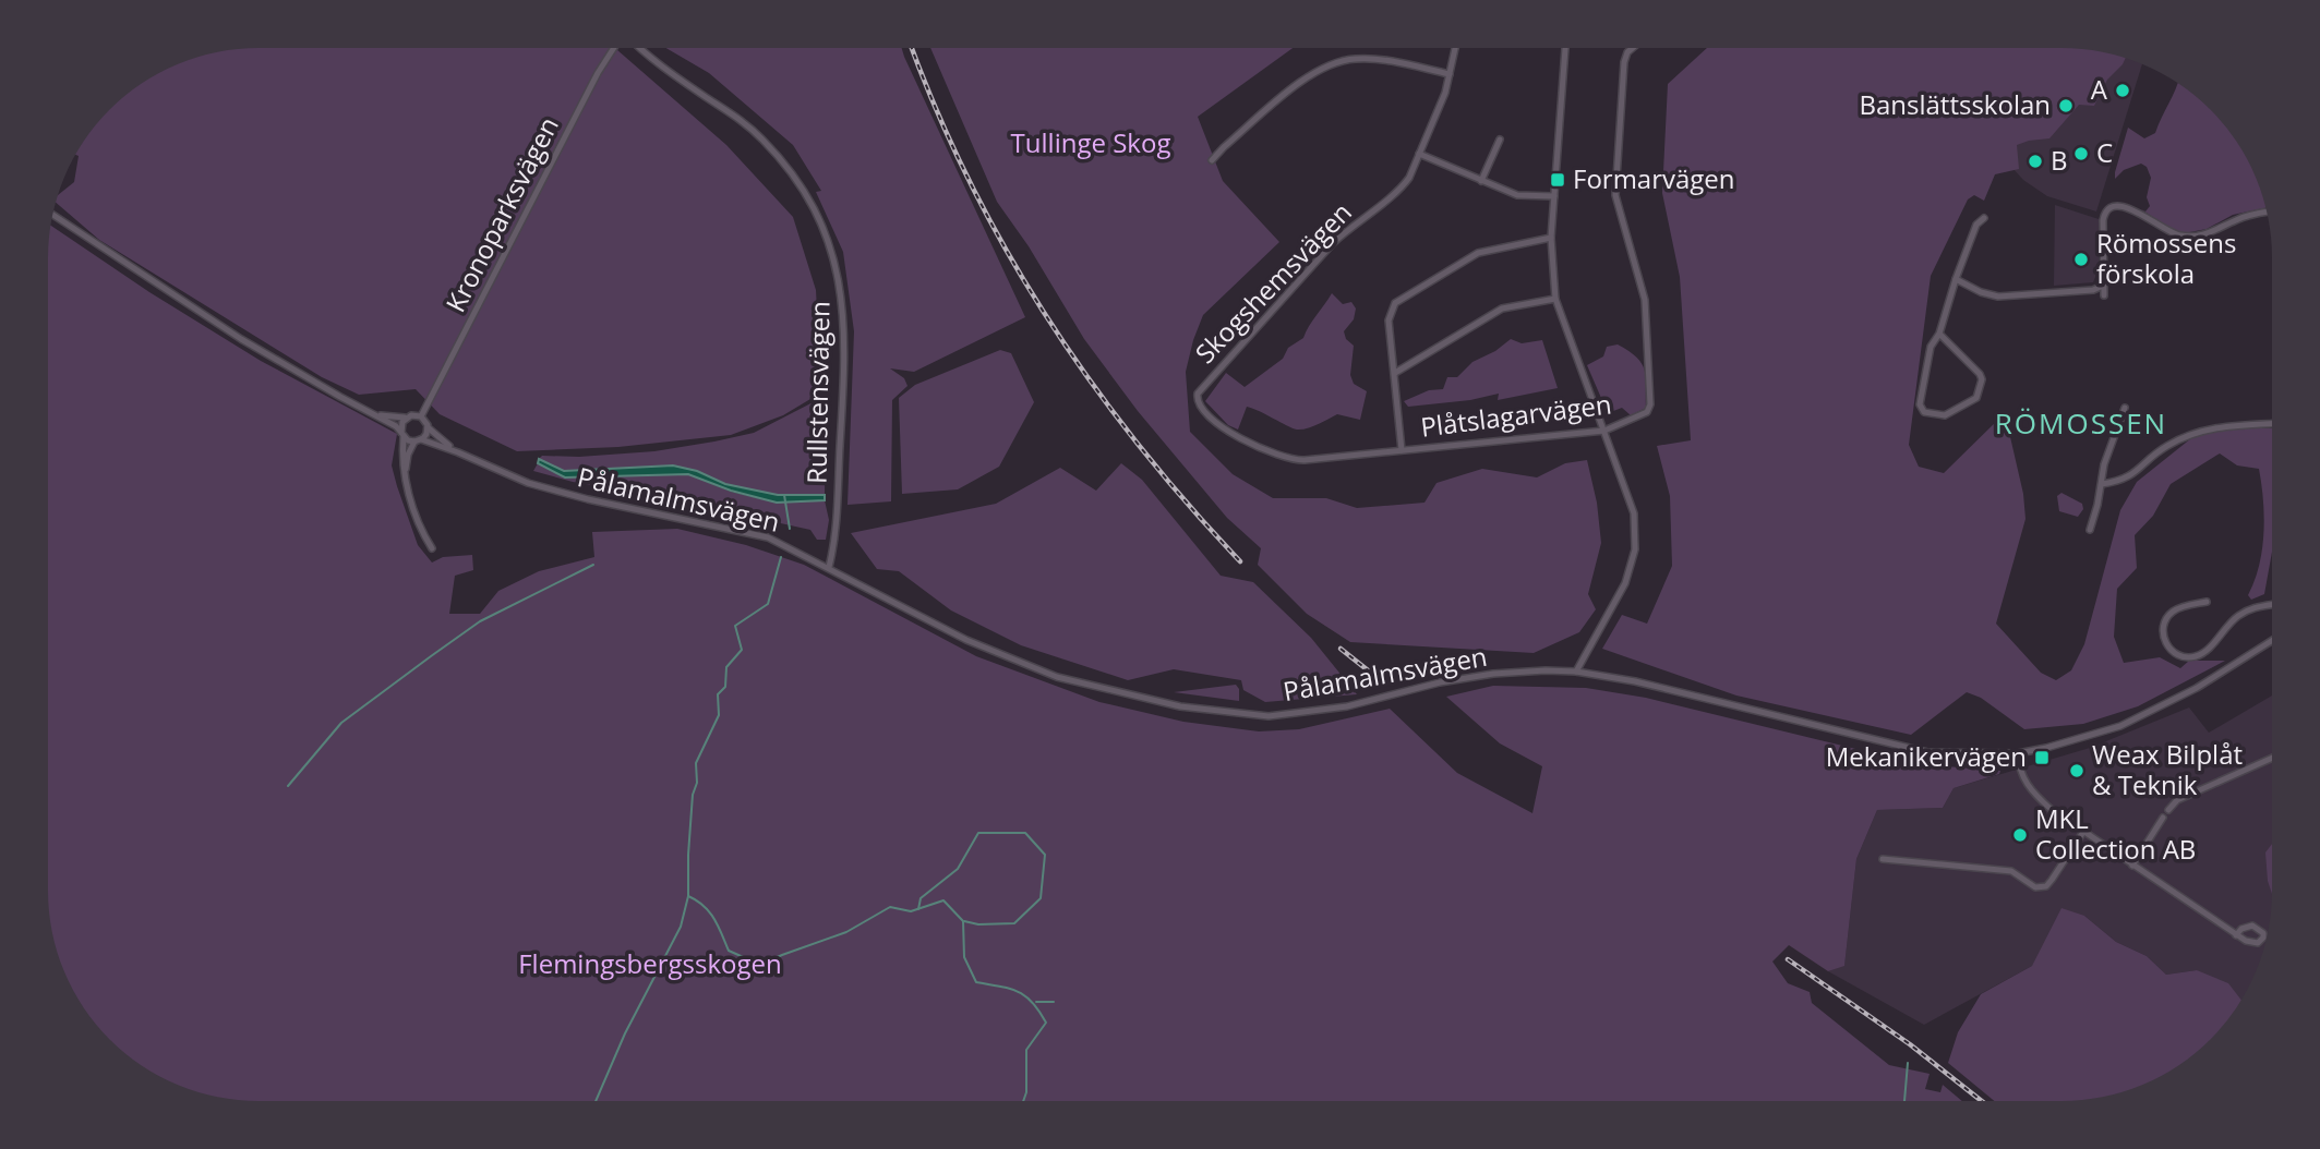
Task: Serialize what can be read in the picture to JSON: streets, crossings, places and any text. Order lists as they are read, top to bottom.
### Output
{
  "streets": {
    "street": [
      "Kronoparksvägen",
      "Skogshemsvägen",
      "Rullstensvägen",
      "Plåtslagarvägen",
      "Pålamalmsvägen"
    ]
  },
  "crossings": [
    ["Kronoparksvägen", "Pålamalmsvägen"],
    ["Skogshemsvägen", "Plåtslagarvägen"],
    ["Rullstensvägen", "Pålamalmsvägen"]
  ],
  "districts": ["RÖMOSSEN"],
  "parks": ["Tullinge Skog", "Flemingsbergsskogen"],
  "places": {
    "other": [
      "A",
      "Banslättsskolan",
      "C",
      "B",
      "Römossens förskola",
      "Weax Bilplåt & Teknik",
      "MKL Collection AB"
    ],
    "transit": ["Formarvägen", "Mekanikervägen"]
  }
}
